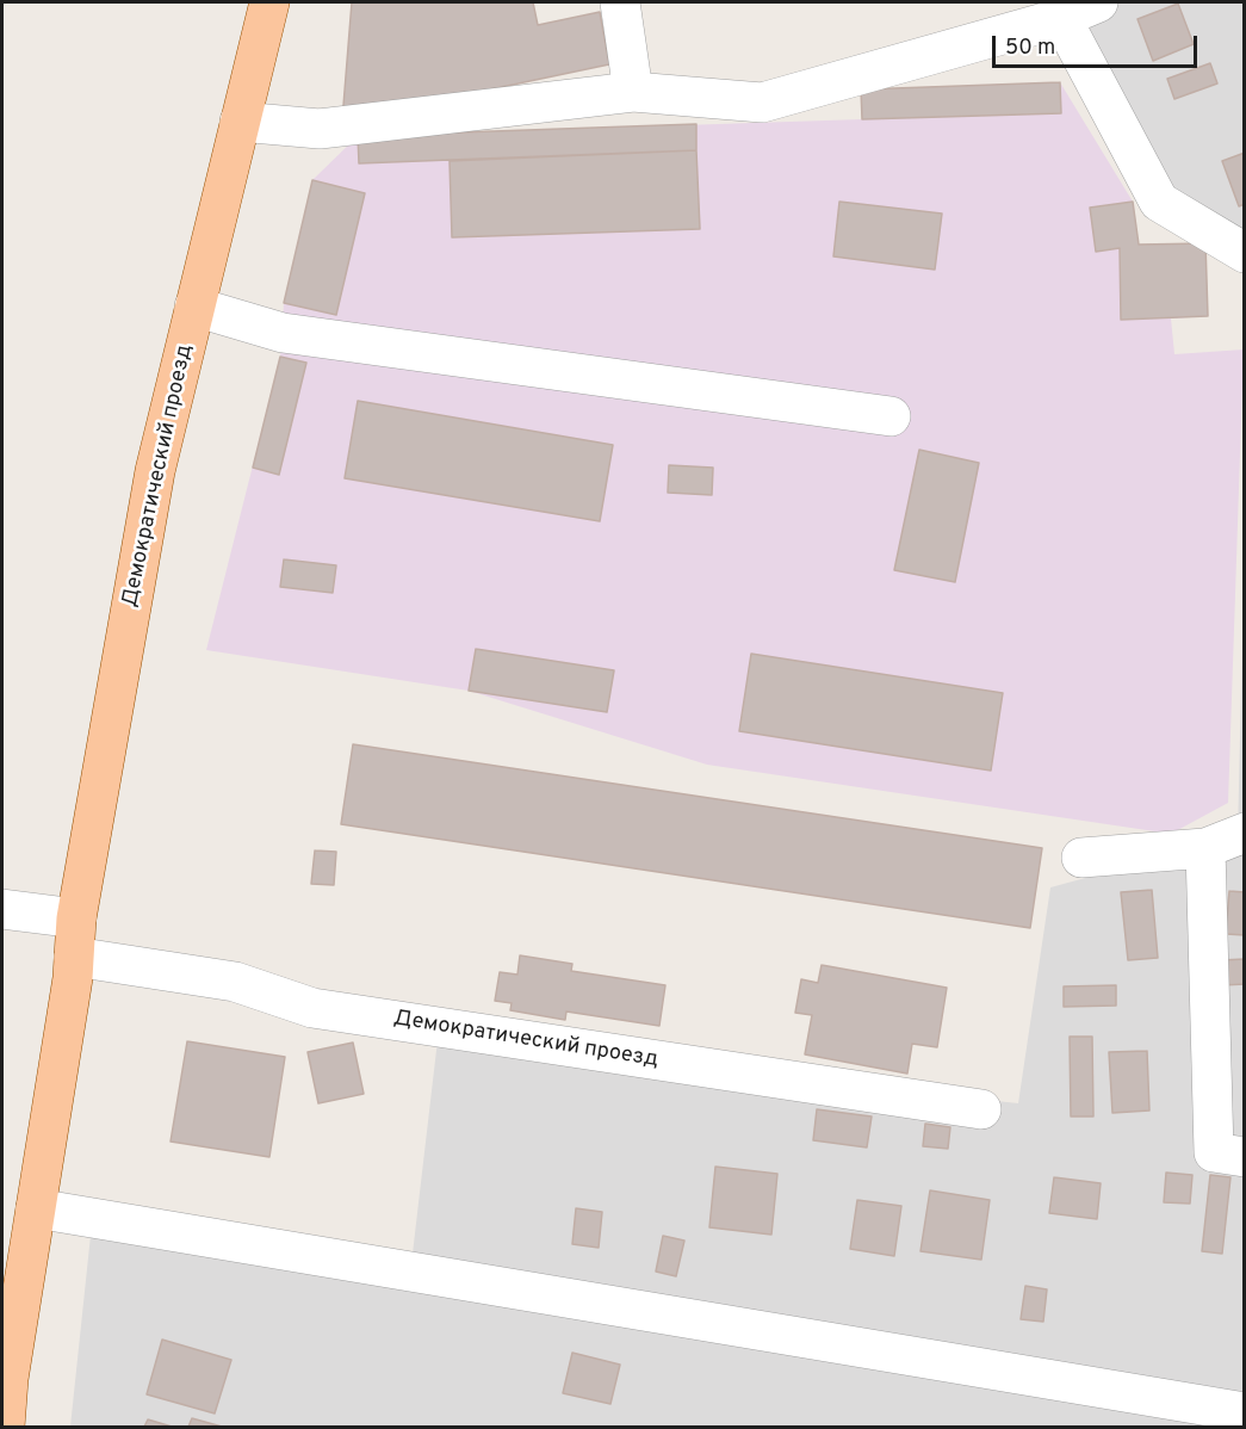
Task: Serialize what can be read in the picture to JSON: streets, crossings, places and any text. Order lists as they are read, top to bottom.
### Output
{
  "streets": {
    "main road": ["Демократический проезд"]
  },
  "scale_bar": "50 m"
}
